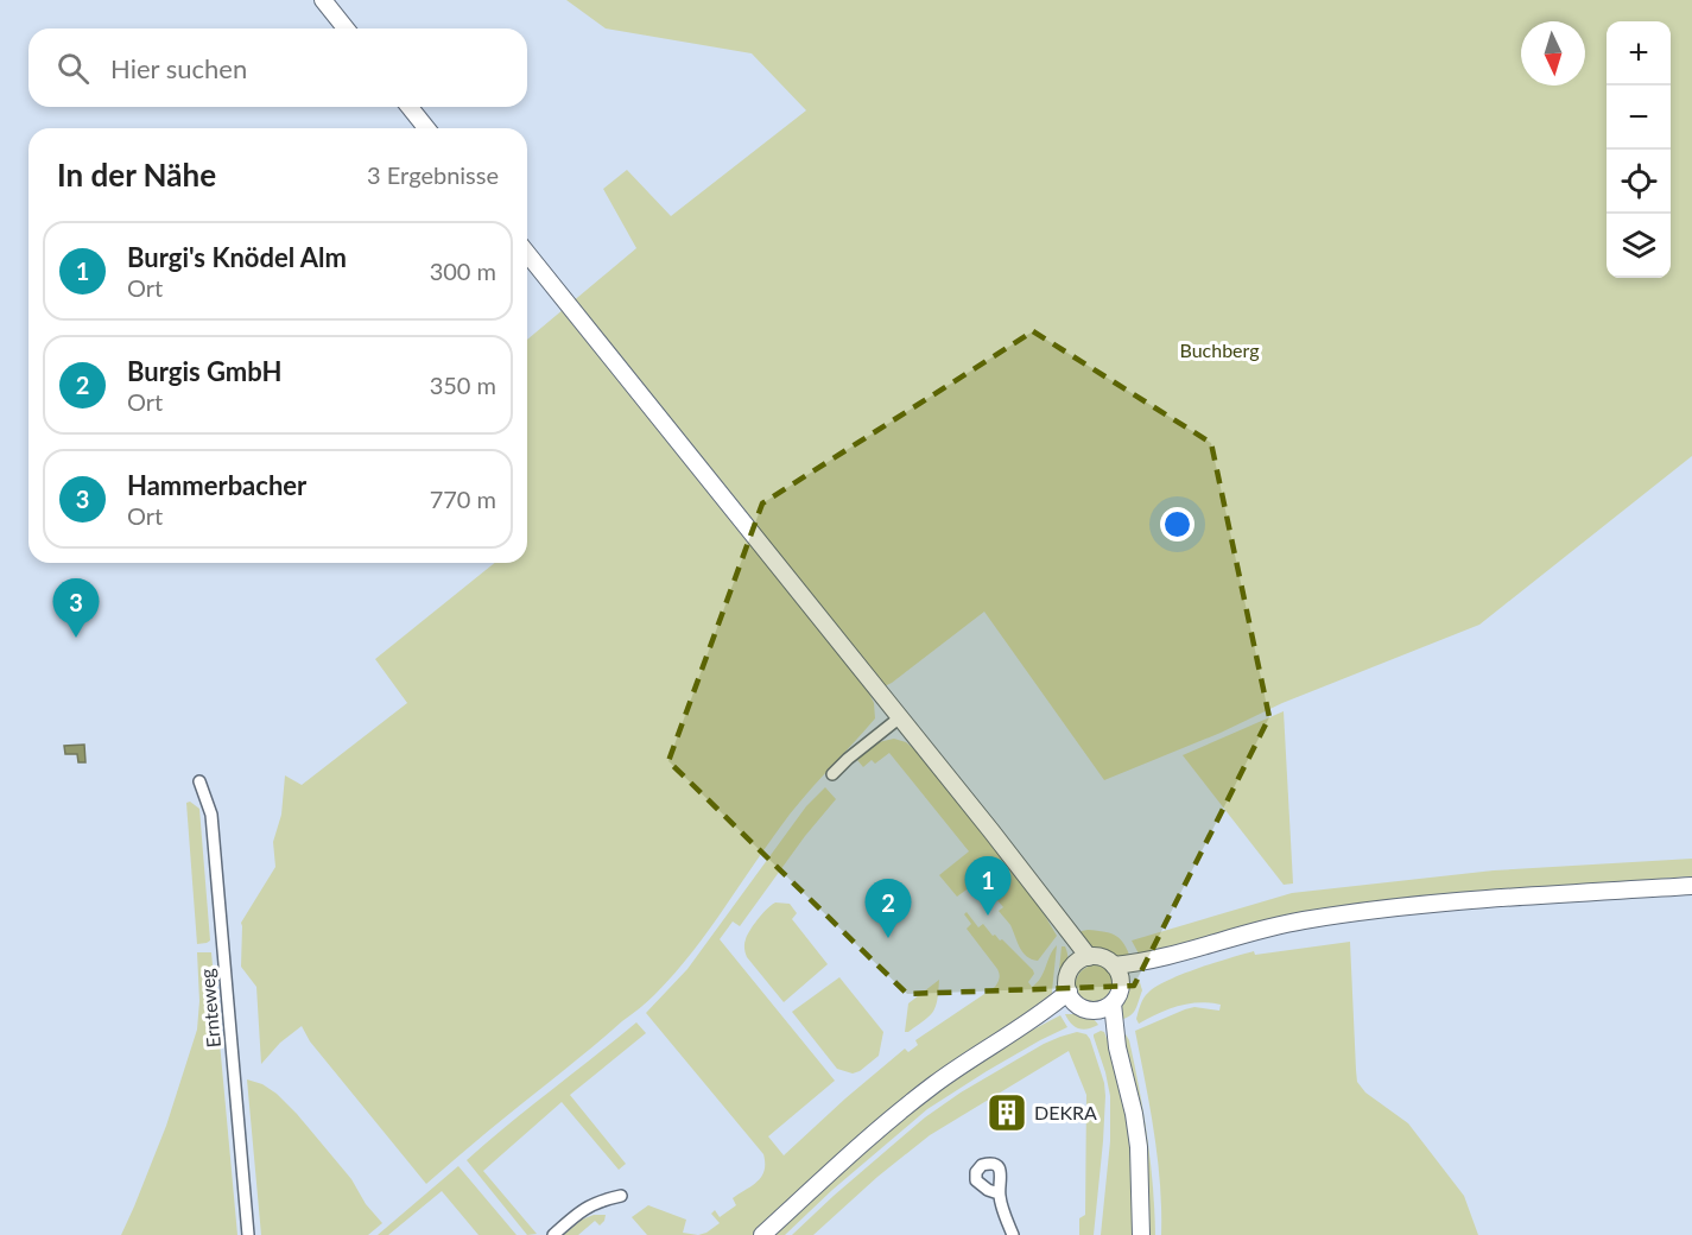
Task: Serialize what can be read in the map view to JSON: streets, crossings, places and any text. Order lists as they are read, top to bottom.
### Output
{
  "streets": {
    "street": ["Ernteweg"]
  },
  "parks": ["Buchberg"],
  "places": {
    "building": ["DEKRA"]
  },
  "north": "bottom",
  "page": {
    "map_buttons": ["+", "−"],
    "search": "Hier suchen",
    "heading": ["In der Nähe", "3 Ergebnisse"],
    "list": [
      {
        "mark": "1",
        "name": "Burgi's Knödel Alm",
        "note": "Ort",
        "value": "300 m"
      },
      {
        "mark": "2",
        "name": "Burgis GmbH",
        "note": "Ort",
        "value": "350 m"
      },
      {
        "mark": "3",
        "name": "Hammerbacher",
        "note": "Ort",
        "value": "770 m"
      }
    ],
    "pins": ["3", "1", "2"]
  }
}
